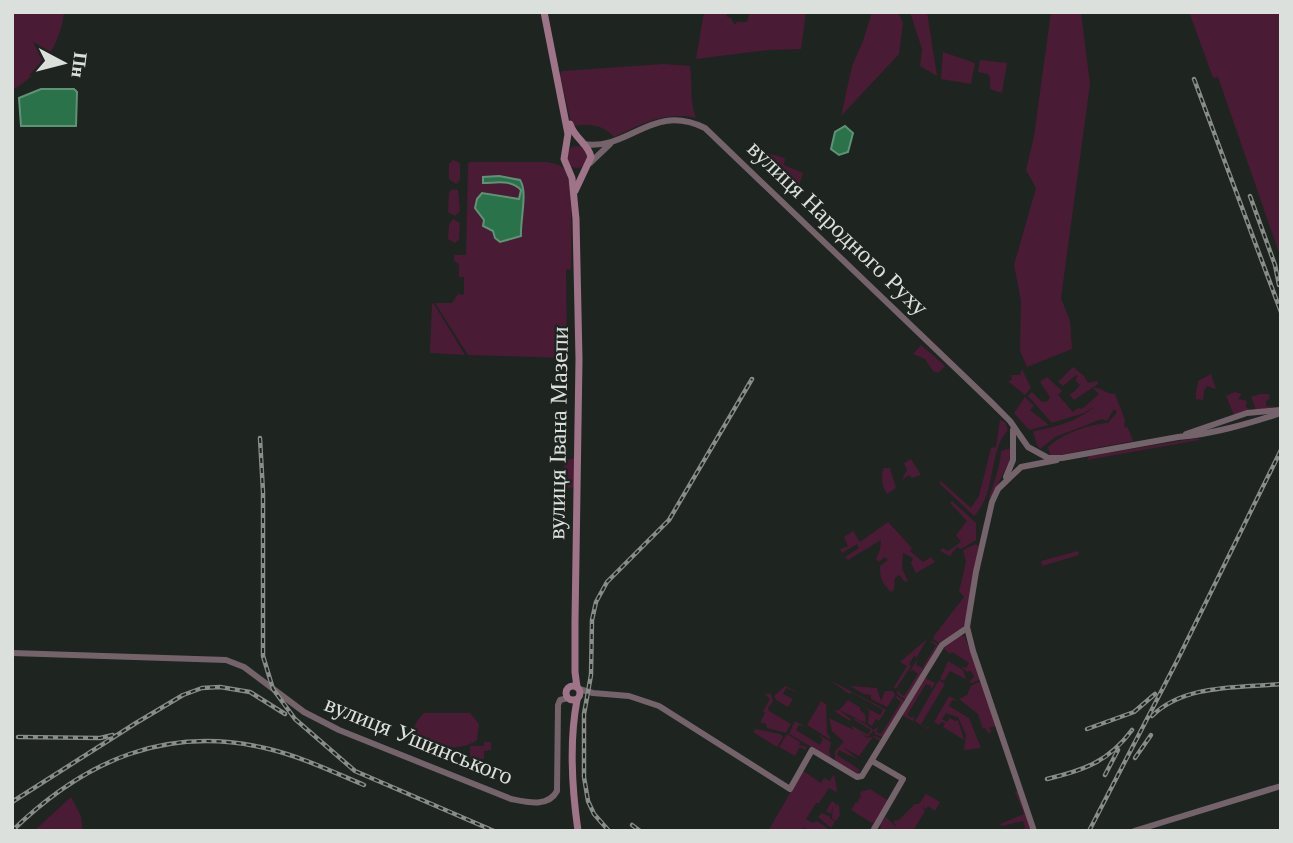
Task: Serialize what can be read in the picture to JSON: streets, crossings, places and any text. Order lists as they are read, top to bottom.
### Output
{
  "streets": {
    "main road": ["вулиця Івана Мазепи"],
    "street": ["вулиця Народного Руху", "вулиця Ушинського"]
  },
  "crossings": [
    ["вулиця Народного Руху", "вулиця Івана Мазепи"],
    ["вулиця Івана Мазепи", "вулиця Ушинського"]
  ],
  "north": "right"
}
